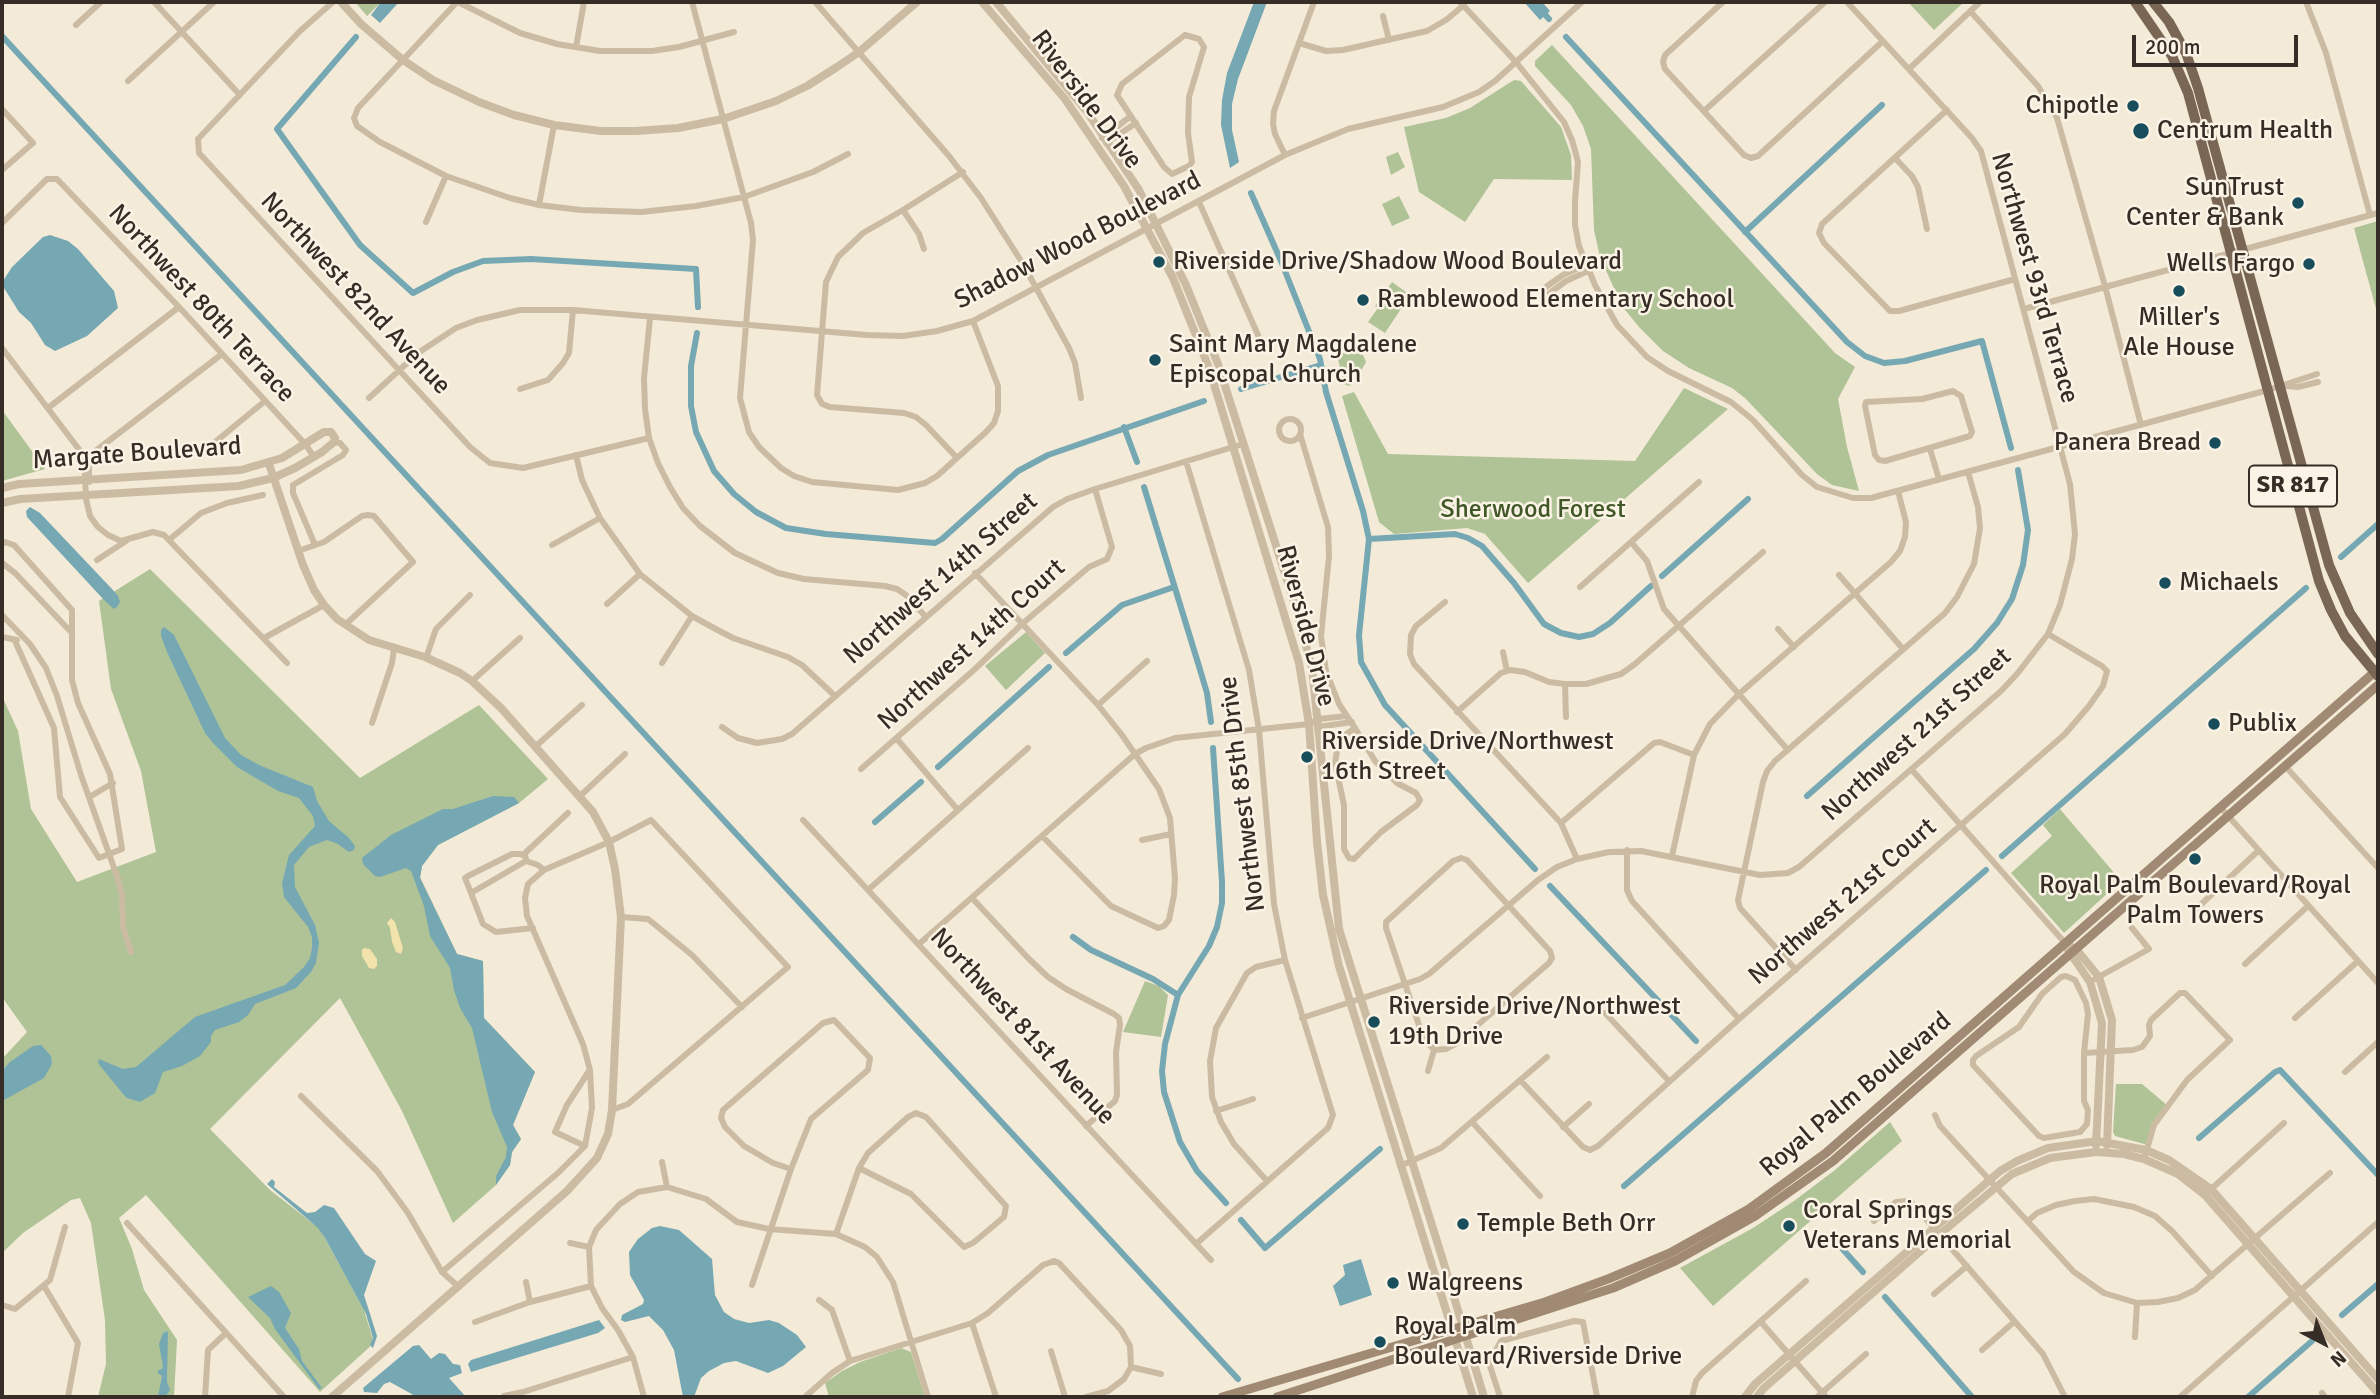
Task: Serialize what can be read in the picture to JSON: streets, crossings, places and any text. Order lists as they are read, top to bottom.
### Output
{
  "streets": {
    "main road": ["SR 817", "Royal Palm Boulevard"],
    "street": [
      "Riverside Drive",
      "Shadow Wood Boulevard",
      "Northwest 93rd Terrace",
      "Northwest 82nd Avenue",
      "Northwest 80th Terrace",
      "Margate Boulevard",
      "Northwest 14th Street",
      "Northwest 14th Court",
      "Northwest 21st Street",
      "Northwest 85th Drive",
      "Northwest 21st Court",
      "Northwest 81st Avenue"
    ]
  },
  "crossings": [
    ["Riverside Drive", "Shadow Wood Boulevard"],
    ["Riverside Drive", "Northwest 14th Street"],
    ["Riverside Drive", "Northwest 21st Street"],
    ["Riverside Drive", "Royal Palm Boulevard"],
    ["Shadow Wood Boulevard", "Northwest 82nd Avenue"],
    ["Northwest 93rd Terrace", "Northwest 21st Street"],
    ["Northwest 80th Terrace", "Margate Boulevard"],
    ["SR 817", "Royal Palm Boulevard"],
    ["Northwest 14th Street", "Northwest 14th Court"],
    ["Northwest 14th Street", "Northwest 85th Drive"],
    ["Northwest 21st Street", "Northwest 85th Drive"],
    ["Northwest 21st Street", "Northwest 21st Court"]
  ],
  "parks": ["Sherwood Forest"],
  "places": [
    "Chipotle",
    "Centrum Health",
    "SunTrust Center & Bank",
    "Riverside Drive/Shadow Wood Boulevard",
    "Wells Fargo",
    "Miller's Ale House",
    "Ramblewood Elementary School",
    "Saint Mary Magdalene Episcopal Church",
    "Panera Bread",
    "Michaels",
    "Publix",
    "Riverside Drive/Northwest 16th Street",
    "Royal Palm Boulevard/Royal Palm Towers",
    "Riverside Drive/Northwest 19th Drive",
    "Temple Beth Orr",
    "Coral Springs Veterans Memorial",
    "Walgreens",
    "Royal Palm Boulevard/Riverside Drive"
  ],
  "scale_bar": "200 m",
  "north": "bottom right"
}
